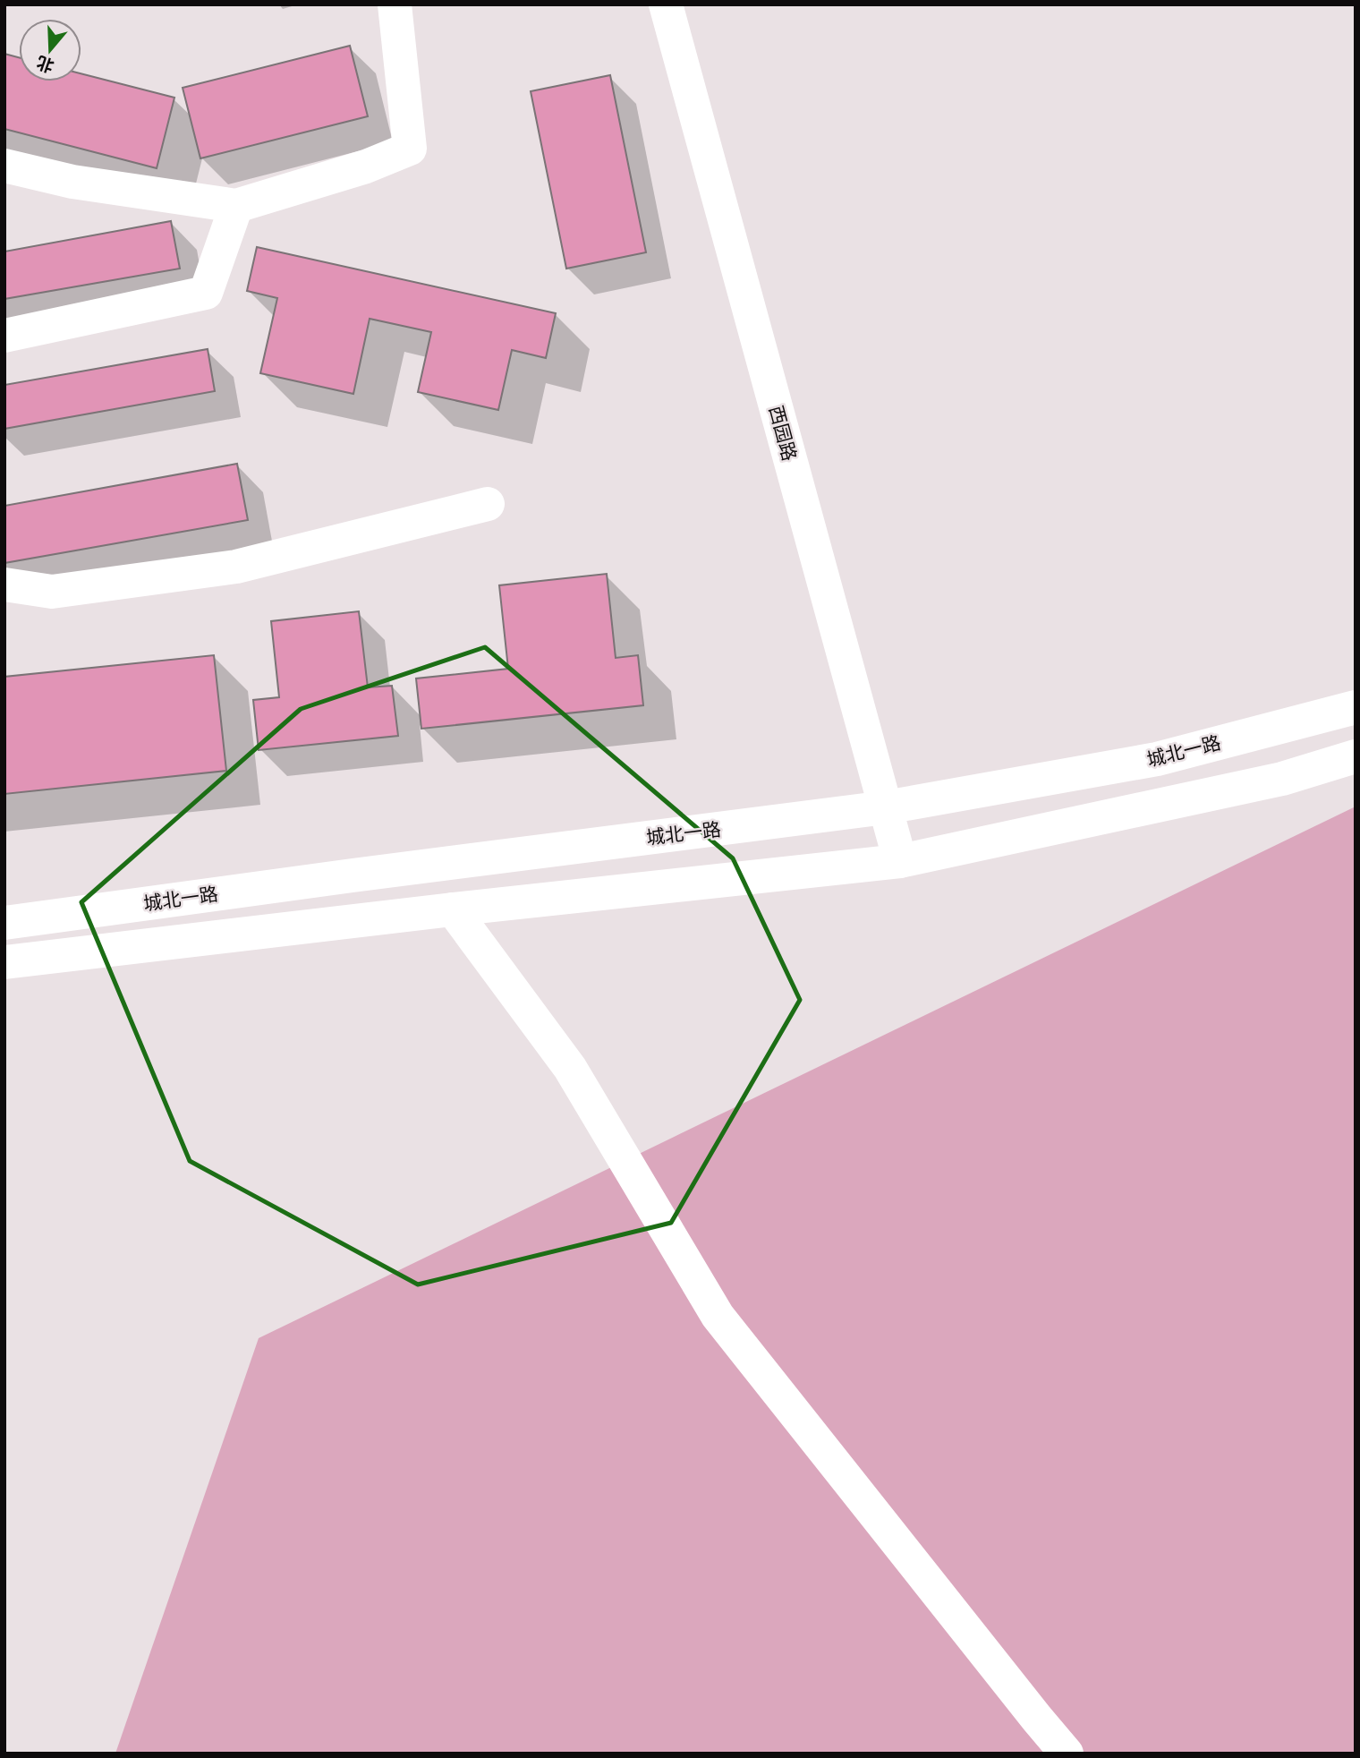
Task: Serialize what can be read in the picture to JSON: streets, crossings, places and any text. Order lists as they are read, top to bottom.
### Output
{
  "streets": {
    "street": ["西园路", "城北一路"]
  },
  "crossings": [
    ["西园路", "城北一路"]
  ],
  "north": "bottom"
}
